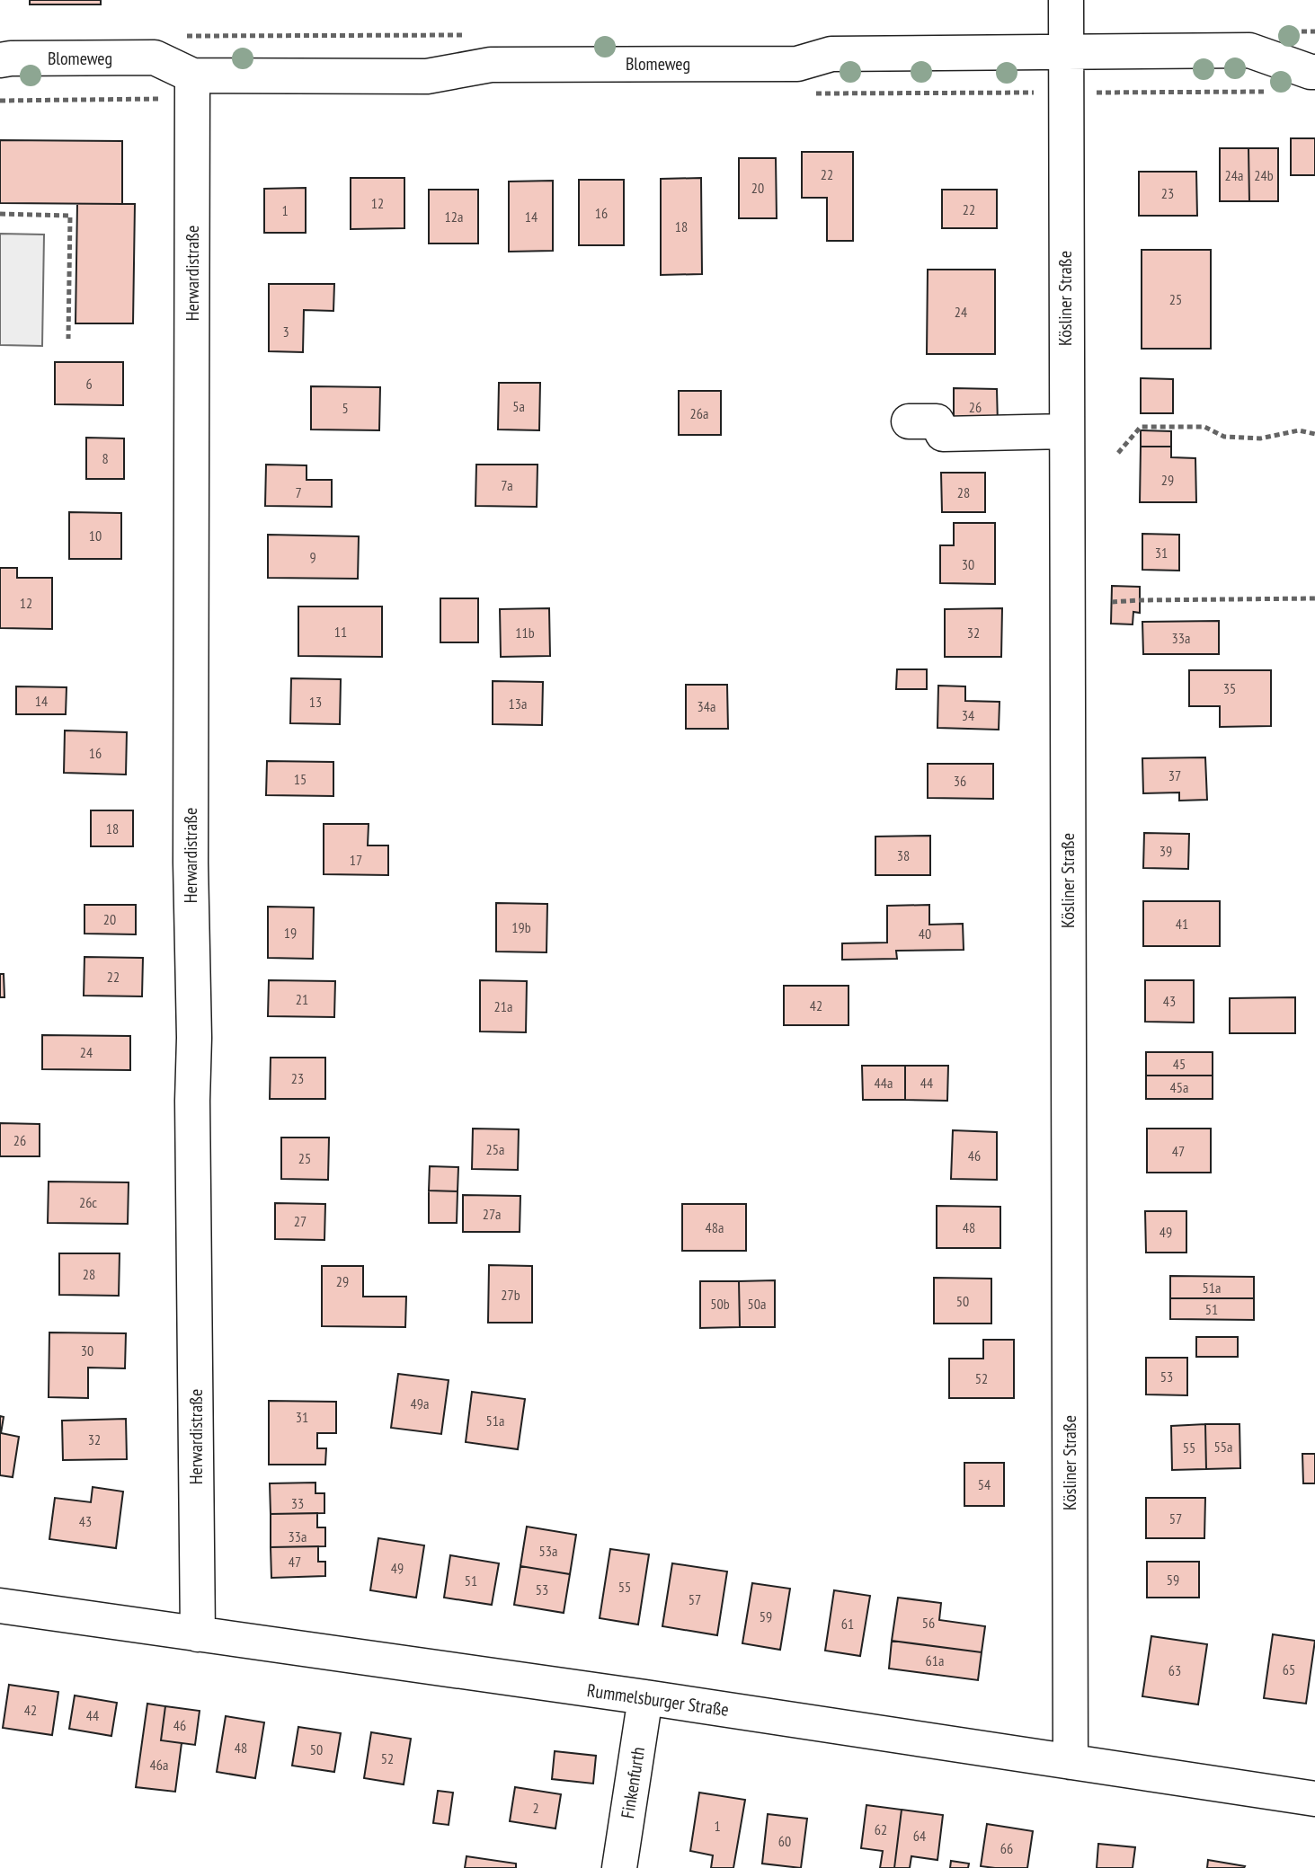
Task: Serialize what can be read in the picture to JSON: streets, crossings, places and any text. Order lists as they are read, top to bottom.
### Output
{
  "streets": {
    "street": [
      "Blomeweg",
      "Herwardistraße",
      "Kösliner Straße",
      "Rummelsburger Straße",
      "Finkenfurth"
    ]
  },
  "crossings": [
    ["Blomeweg", "Herwardistraße"],
    ["Blomeweg", "Kösliner Straße"],
    ["Herwardistraße", "Rummelsburger Straße"],
    ["Kösliner Straße", "Rummelsburger Straße"],
    ["Rummelsburger Straße", "Finkenfurth"]
  ],
  "house_numbers": [
    "22",
    "24a",
    "24b",
    "20",
    "23",
    "12",
    "22",
    "1",
    "16",
    "12a",
    "14",
    "18",
    "25",
    "24",
    "3",
    "6",
    "5a",
    "26",
    "5",
    "26a",
    "8",
    "29",
    "7a",
    "7",
    "28",
    "10",
    "31",
    "9",
    "30",
    "12",
    "11",
    "11b",
    "32",
    "33a",
    "35",
    "14",
    "13",
    "13a",
    "34a",
    "34",
    "16",
    "37",
    "15",
    "36",
    "18",
    "39",
    "38",
    "17",
    "20",
    "41",
    "19b",
    "19",
    "40",
    "22",
    "21",
    "43",
    "42",
    "21a",
    "24",
    "45",
    "23",
    "44a",
    "44",
    "45a",
    "26",
    "25a",
    "47",
    "46",
    "25",
    "26c",
    "27a",
    "27",
    "48a",
    "48",
    "49",
    "28",
    "29",
    "51a",
    "27b",
    "50",
    "50b",
    "50a",
    "51",
    "30",
    "53",
    "52",
    "49a",
    "31",
    "51a",
    "32",
    "55a",
    "55",
    "54",
    "33",
    "57",
    "43",
    "33a",
    "53a",
    "47",
    "49",
    "59",
    "51",
    "55",
    "53",
    "57",
    "59",
    "56",
    "61",
    "61a",
    "65",
    "63",
    "42",
    "44",
    "46",
    "48",
    "50",
    "52",
    "46a",
    "2",
    "1",
    "62",
    "64",
    "60",
    "66"
  ]
}
